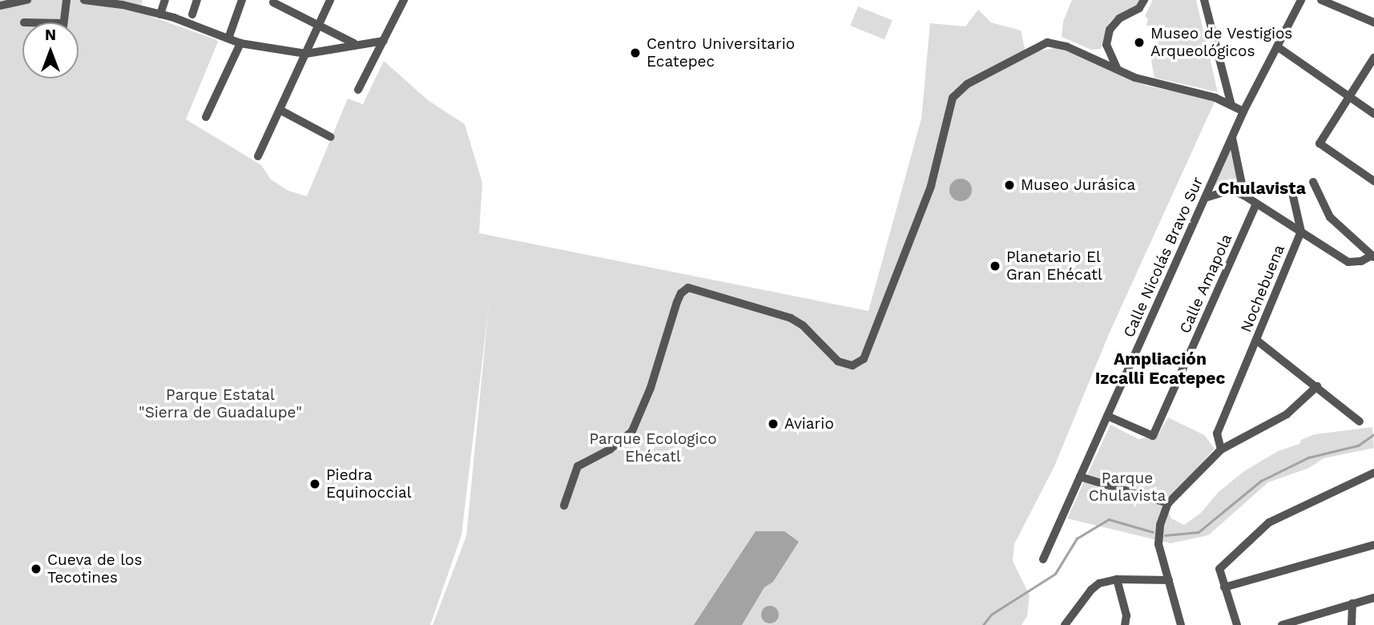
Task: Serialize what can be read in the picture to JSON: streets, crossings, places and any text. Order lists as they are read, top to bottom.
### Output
{
  "streets": {
    "street": ["Calle Nicolás Bravo Sur", "Calle Amapola", "Nochebuena"]
  },
  "crossings": [
    ["Calle Nicolás Bravo Sur", "Calle Amapola"]
  ],
  "districts": ["Chulavista", "Ampliación Izcalli Ecatepec"],
  "parks": ["Parque Estatal \"Sierra de Guadalupe\"", "Parque Ecologico Ehécatl", "Parque Chulavista"],
  "places": [
    "Museo de Vestigios Arqueológicos",
    "Centro Universitario Ecatepec",
    "Museo Jurásica",
    "Planetario El Gran Ehécatl",
    "Aviario",
    "Piedra Equinoccial",
    "Cueva de los Tecotines"
  ],
  "north": "top"
}
